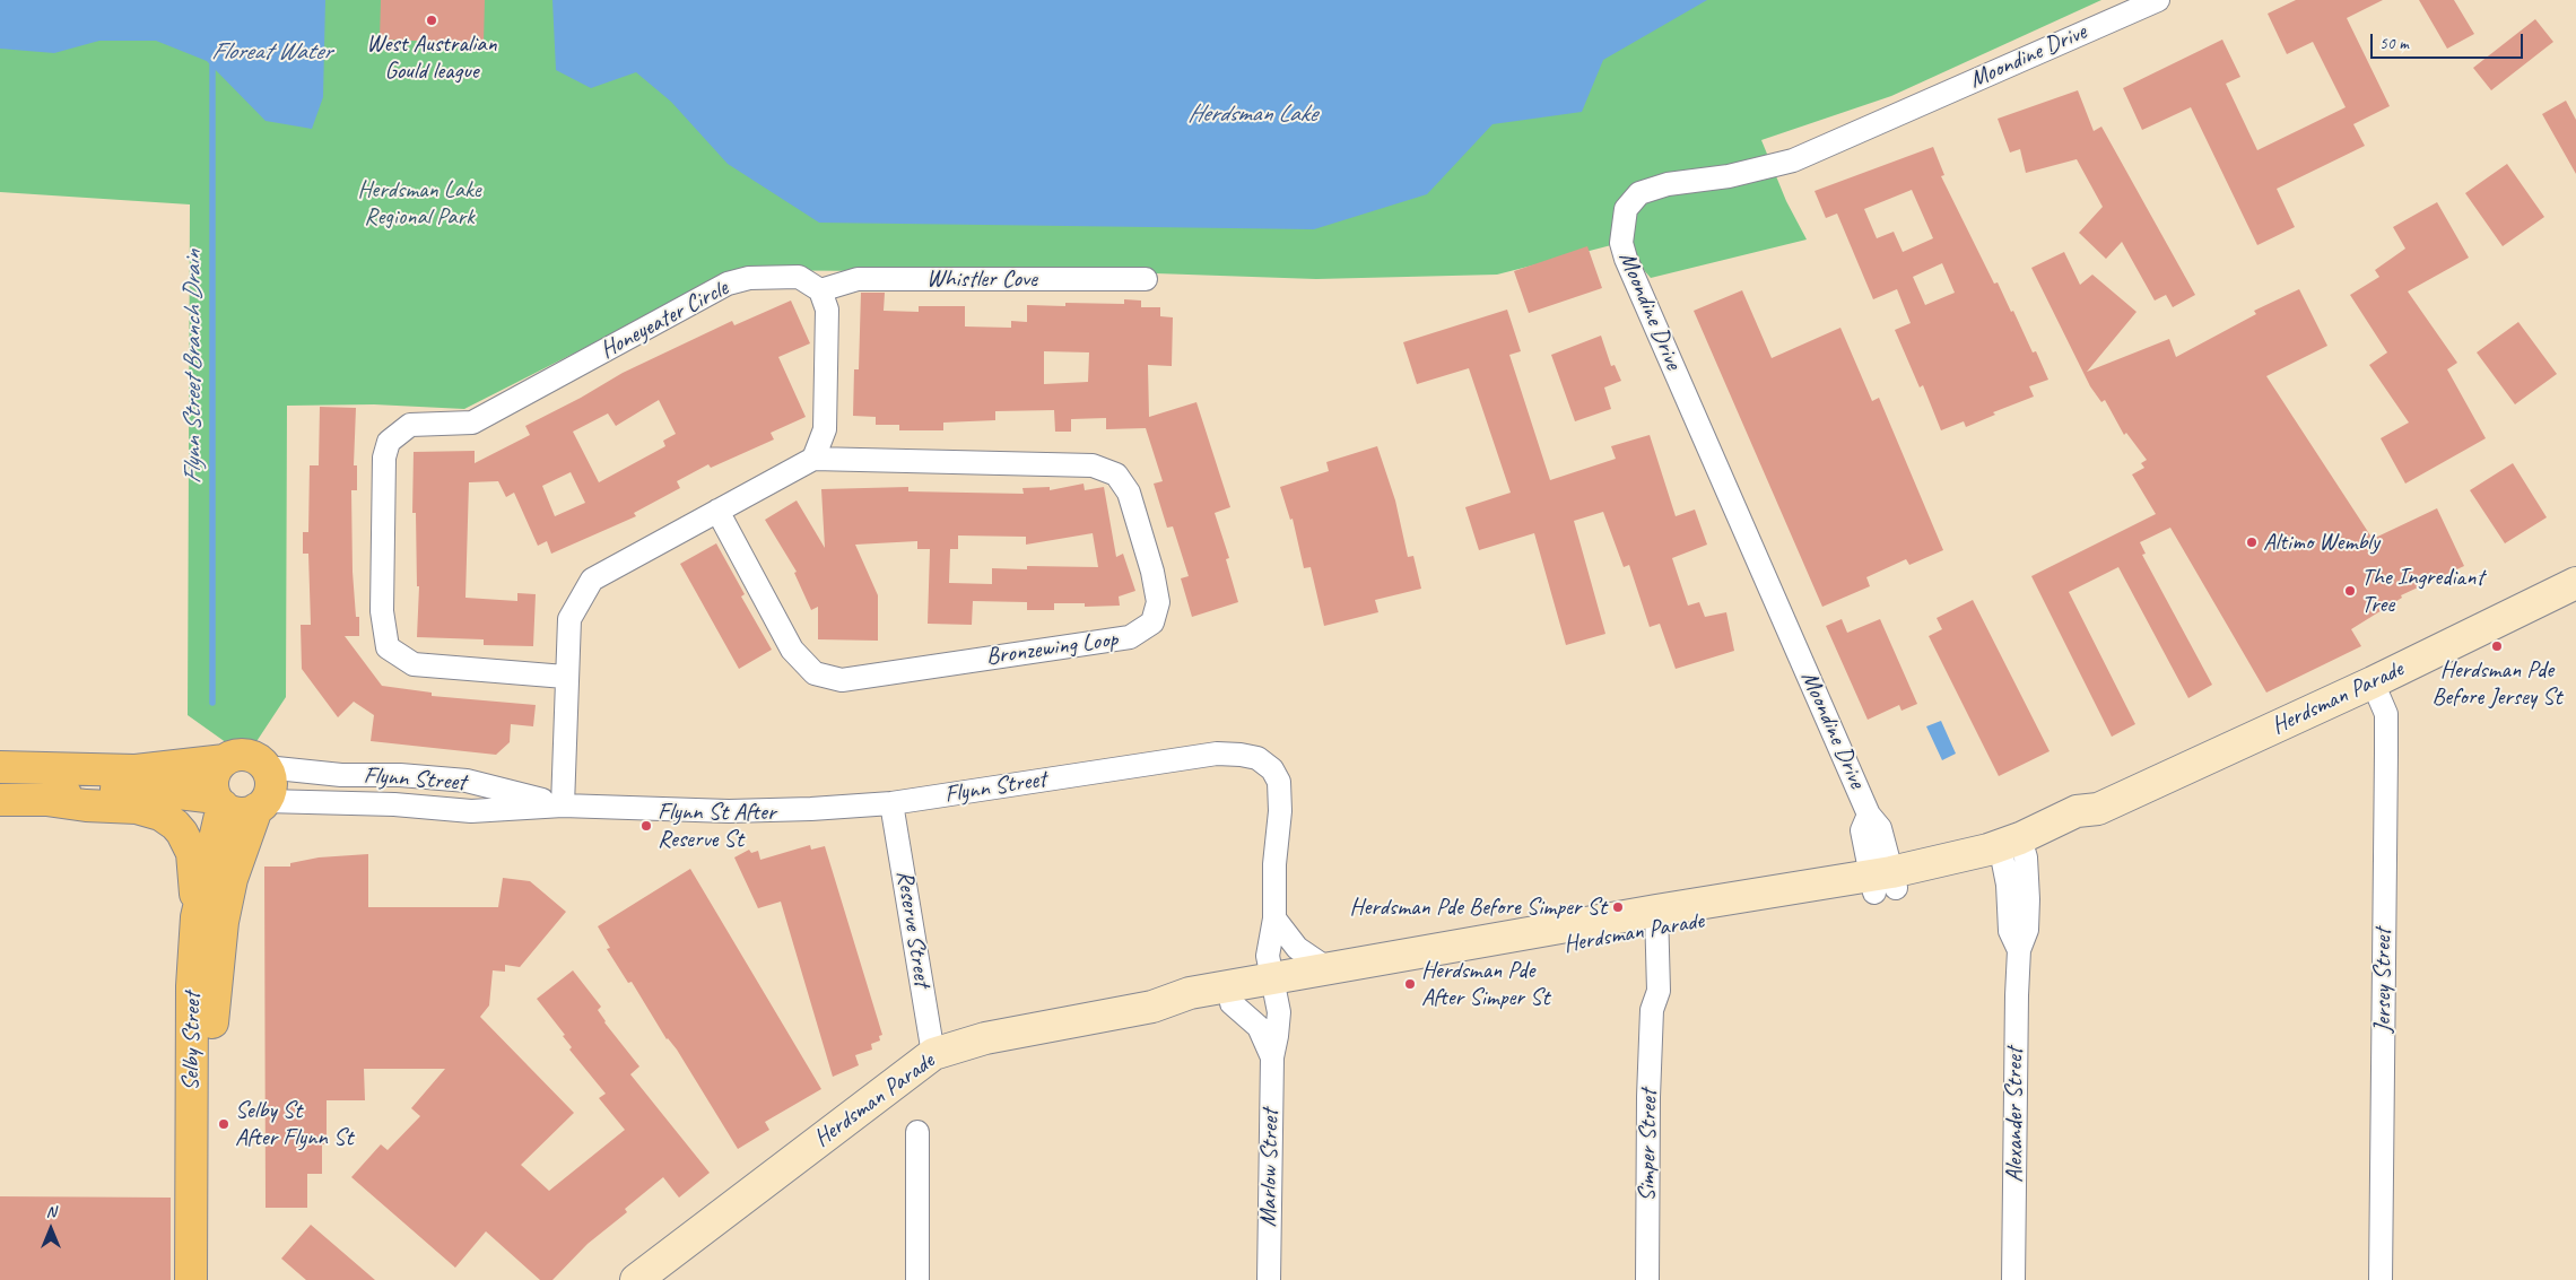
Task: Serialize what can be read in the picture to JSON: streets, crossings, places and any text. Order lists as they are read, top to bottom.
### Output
{
  "streets": {
    "main road": ["Herdsman Parade", "Selby Street"],
    "street": [
      "Moondine Drive",
      "Whistler Cove",
      "Honeyeater Circle",
      "Bronzewing Loop",
      "Flynn Street",
      "Reserve Street",
      "Jersey Street",
      "Alexander Street",
      "Simper Street",
      "Marlow Street"
    ]
  },
  "crossings": [
    ["Moondine Drive", "Herdsman Parade"],
    ["Whistler Cove", "Honeyeater Circle"],
    ["Herdsman Parade", "Flynn Street"],
    ["Herdsman Parade", "Reserve Street"],
    ["Herdsman Parade", "Jersey Street"],
    ["Herdsman Parade", "Alexander Street"],
    ["Herdsman Parade", "Simper Street"],
    ["Herdsman Parade", "Marlow Street"],
    ["Flynn Street", "Reserve Street"],
    ["Flynn Street", "Selby Street"],
    ["Flynn Street", "Marlow Street"]
  ],
  "water": ["Floreat Water", "Herdsman Lake", "Flynn Street Branch Drain"],
  "parks": ["Herdsman Lake Regional Park"],
  "places": [
    "West Australian Gould league",
    "Altimo Wembly",
    "The Ingrediant Tree",
    "Herdsman Pde Before Jersey St",
    "Flynn St After Reserve St",
    "Herdsman Pde Before Simper St",
    "Herdsman Pde After Simper St",
    "Selby St After Flynn St"
  ],
  "scale_bar": "50 m",
  "north": "top"
}
